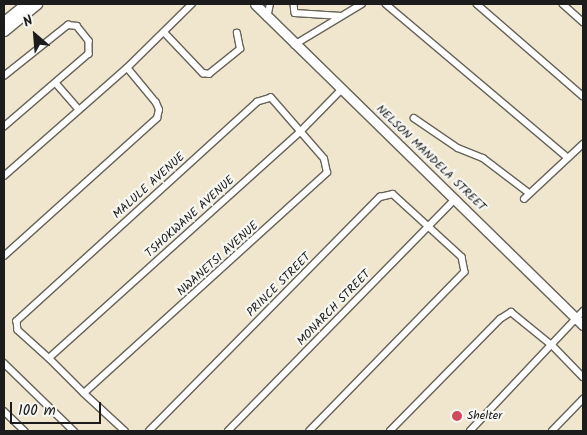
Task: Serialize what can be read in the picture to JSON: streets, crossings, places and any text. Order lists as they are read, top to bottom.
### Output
{
  "streets": {
    "street": [
      "NELSON MANDELA STREET",
      "MALULE AVENUE",
      "TSHOKWANE AVENUE",
      "NWANETSI AVENUE",
      "PRINCE STREET",
      "MONARCH STREET"
    ]
  },
  "crossings": [
    ["NELSON MANDELA STREET", "TSHOKWANE AVENUE"],
    ["NELSON MANDELA STREET", "MONARCH STREET"],
    ["MALULE AVENUE", "TSHOKWANE AVENUE"],
    ["MALULE AVENUE", "NWANETSI AVENUE"],
    ["TSHOKWANE AVENUE", "NWANETSI AVENUE"],
    ["PRINCE STREET", "MONARCH STREET"]
  ],
  "places": ["Shelter"],
  "scale_bar": "100 m",
  "north": "top left"
}
